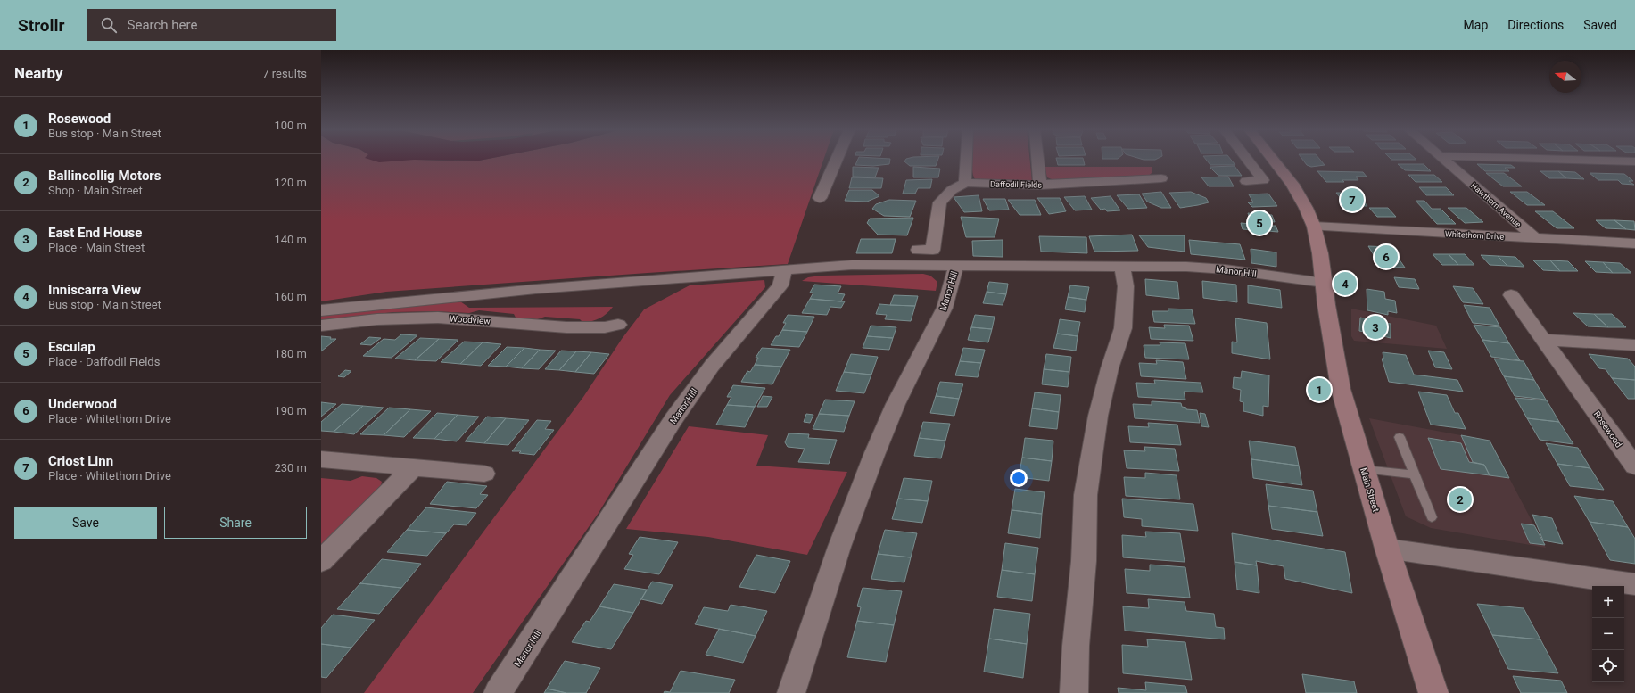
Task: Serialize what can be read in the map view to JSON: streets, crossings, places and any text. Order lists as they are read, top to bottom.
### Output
{
  "streets": {
    "main road": ["Main Street"],
    "street": [
      "Daffodil Fields",
      "Hawthorn Avenue",
      "Whitethorn Drive",
      "Manor Hill",
      "Woodview",
      "Rosewood"
    ]
  },
  "crossings": [
    ["Hawthorn Avenue", "Whitethorn Drive"],
    ["Whitethorn Drive", "Main Street"],
    ["Manor Hill", "Main Street"]
  ],
  "north": "left",
  "page": {
    "header": "Strollr",
    "search": "Search here",
    "nav": ["Map", "Directions", "Saved"],
    "heading": ["Nearby", "7 results"],
    "list": [
      {
        "mark": "1",
        "name": "Rosewood",
        "note": "Bus stop · Main Street",
        "value": "100 m"
      },
      {
        "mark": "2",
        "name": "Ballincollig Motors",
        "note": "Shop · Main Street",
        "value": "120 m"
      },
      {
        "mark": "3",
        "name": "East End House",
        "note": "Place · Main Street",
        "value": "140 m"
      },
      {
        "mark": "4",
        "name": "Inniscarra View",
        "note": "Bus stop · Main Street",
        "value": "160 m"
      },
      {
        "mark": "5",
        "name": "Esculap",
        "note": "Place · Daffodil Fields",
        "value": "180 m"
      },
      {
        "mark": "6",
        "name": "Underwood",
        "note": "Place · Whitethorn Drive",
        "value": "190 m"
      },
      {
        "mark": "7",
        "name": "Criost Linn",
        "note": "Place · Whitethorn Drive",
        "value": "230 m"
      }
    ],
    "pins": [
      "7",
      "5",
      "6",
      "4",
      "3",
      "1",
      "2"
    ],
    "buttons": ["Save", "Share"],
    "map_buttons": ["+", "−"]
  }
}
